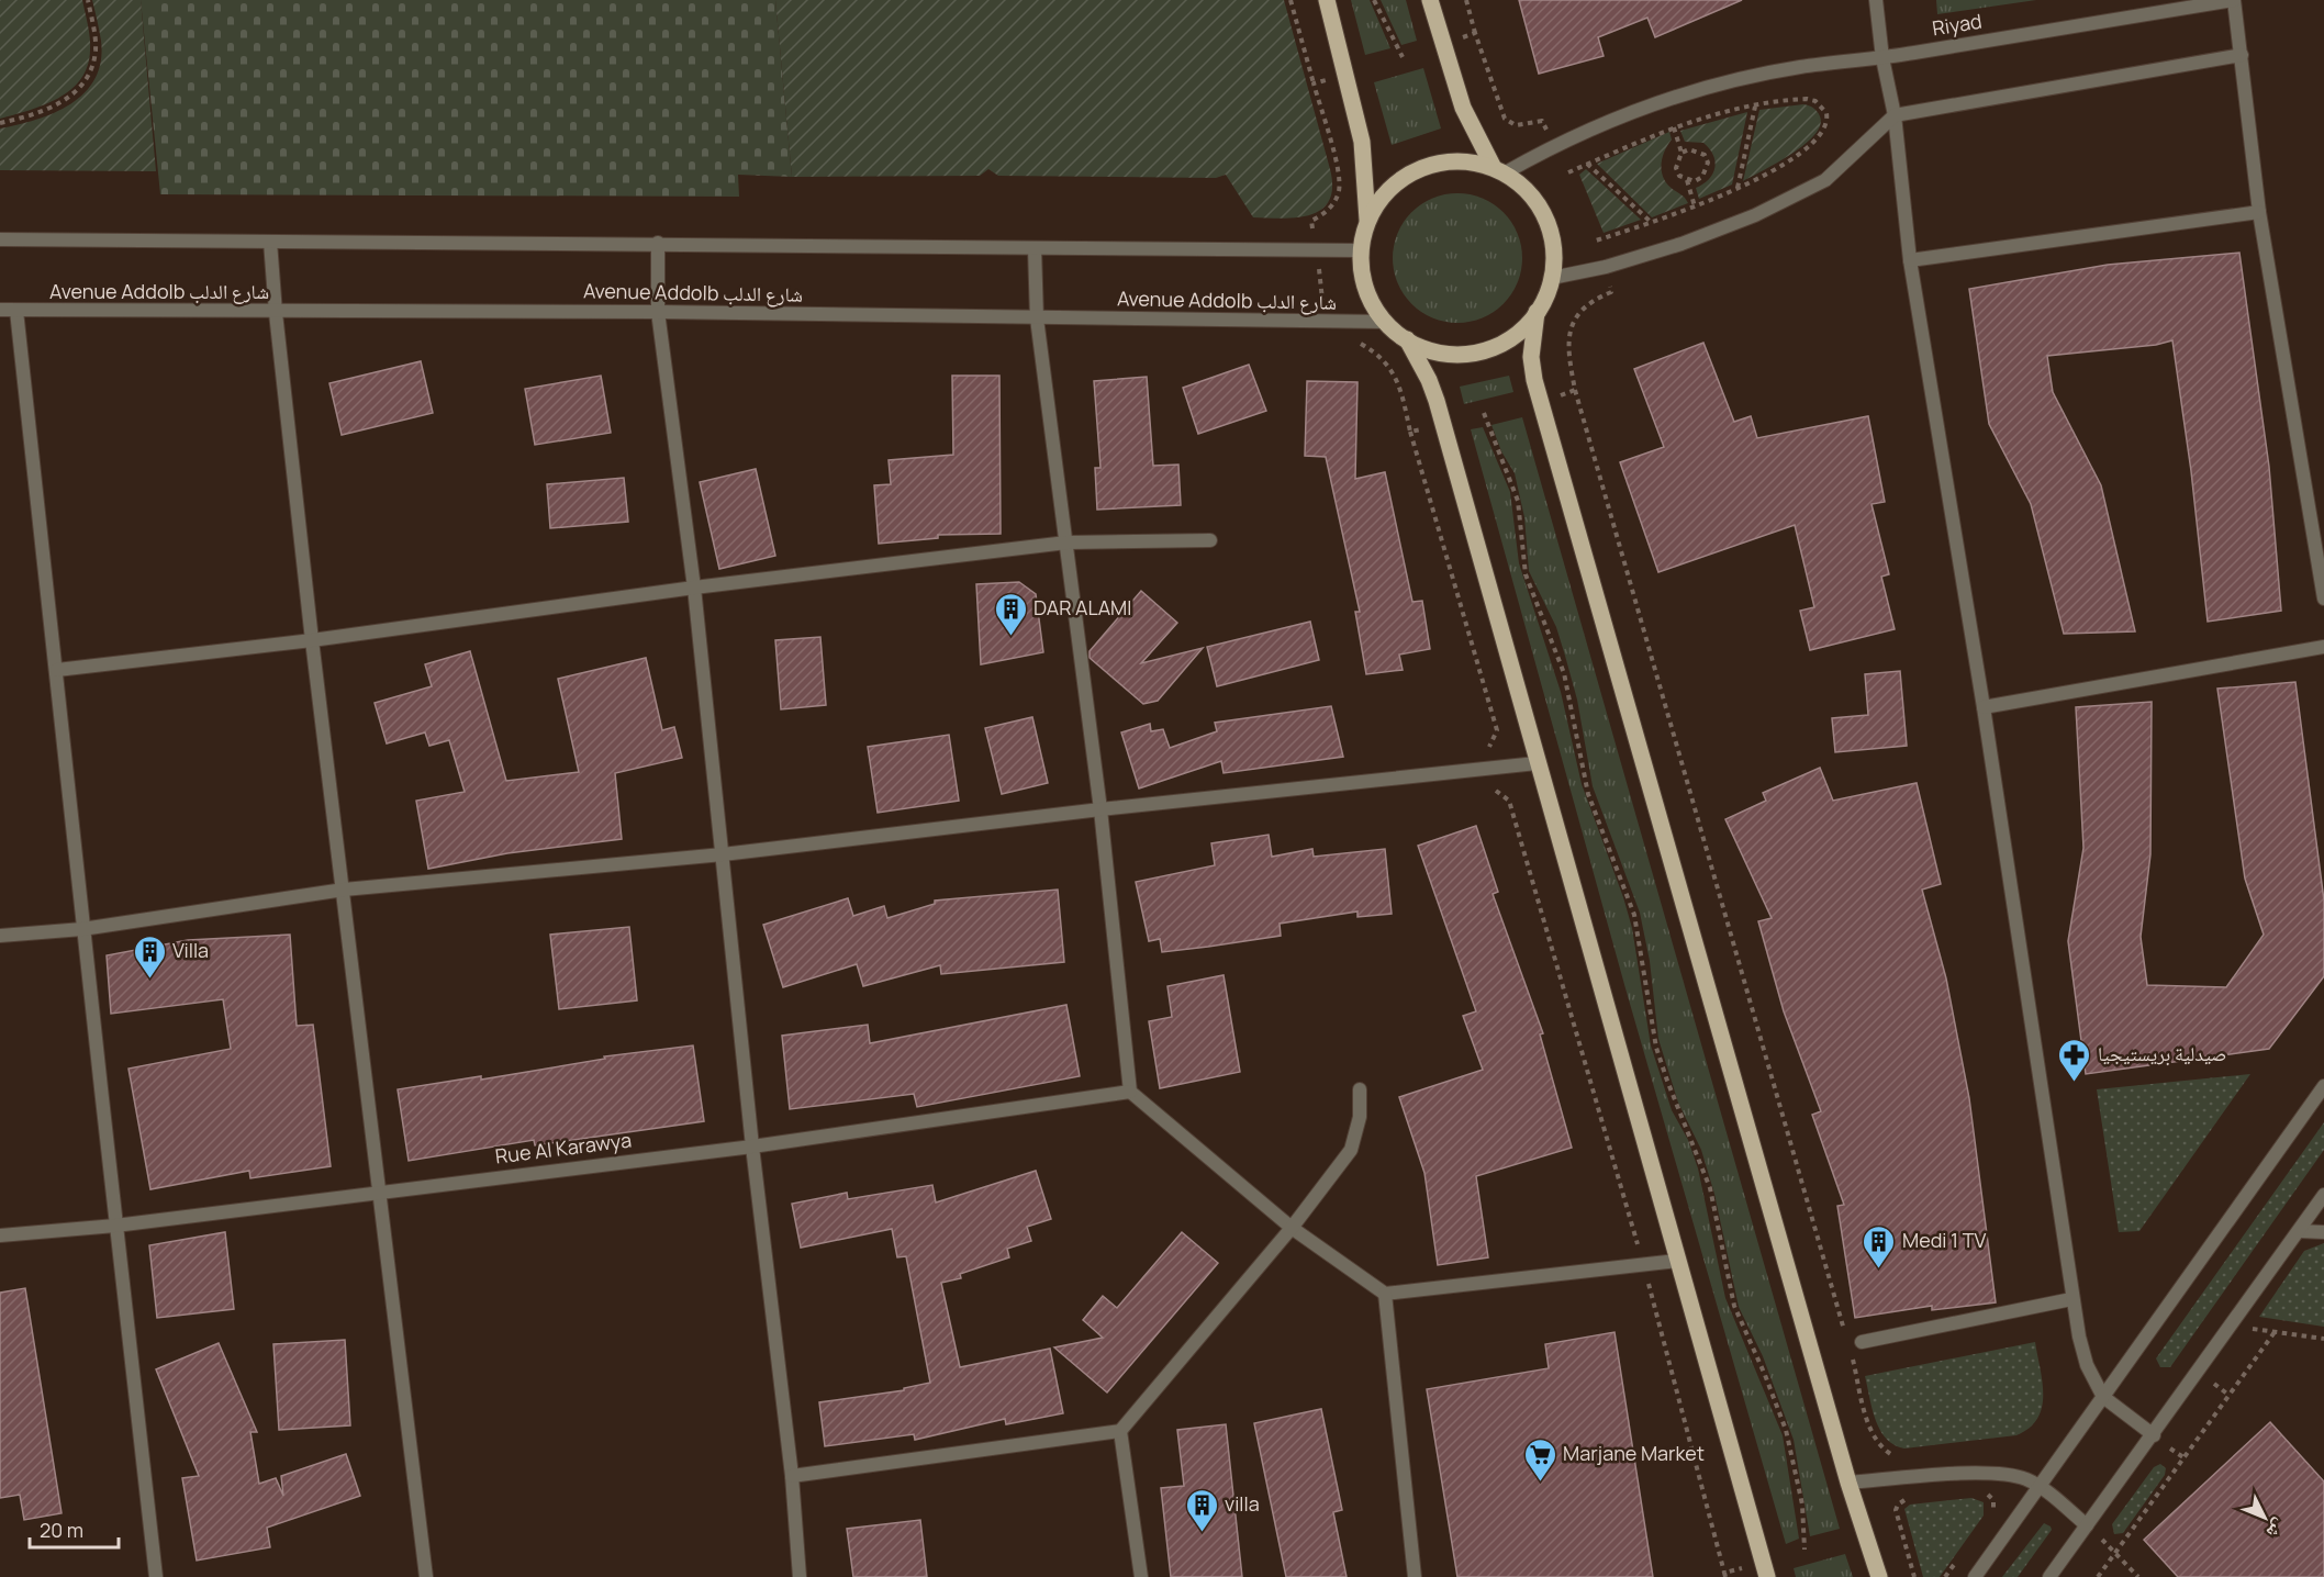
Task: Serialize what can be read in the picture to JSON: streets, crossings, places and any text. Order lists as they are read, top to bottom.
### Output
{
  "streets": {
    "street": ["Riyad", "Avenue Addolb شارع الدلب", "Rue Al Karawya"]
  },
  "places": {
    "building": [
      "DAR ALAMI",
      "Villa",
      "Medi 1 TV",
      "villa"
    ],
    "pharmacy": ["صيدلية بريستيجيا"],
    "supermarket": ["Marjane Market"]
  },
  "scale_bar": "20 m",
  "north": "bottom right"
}
